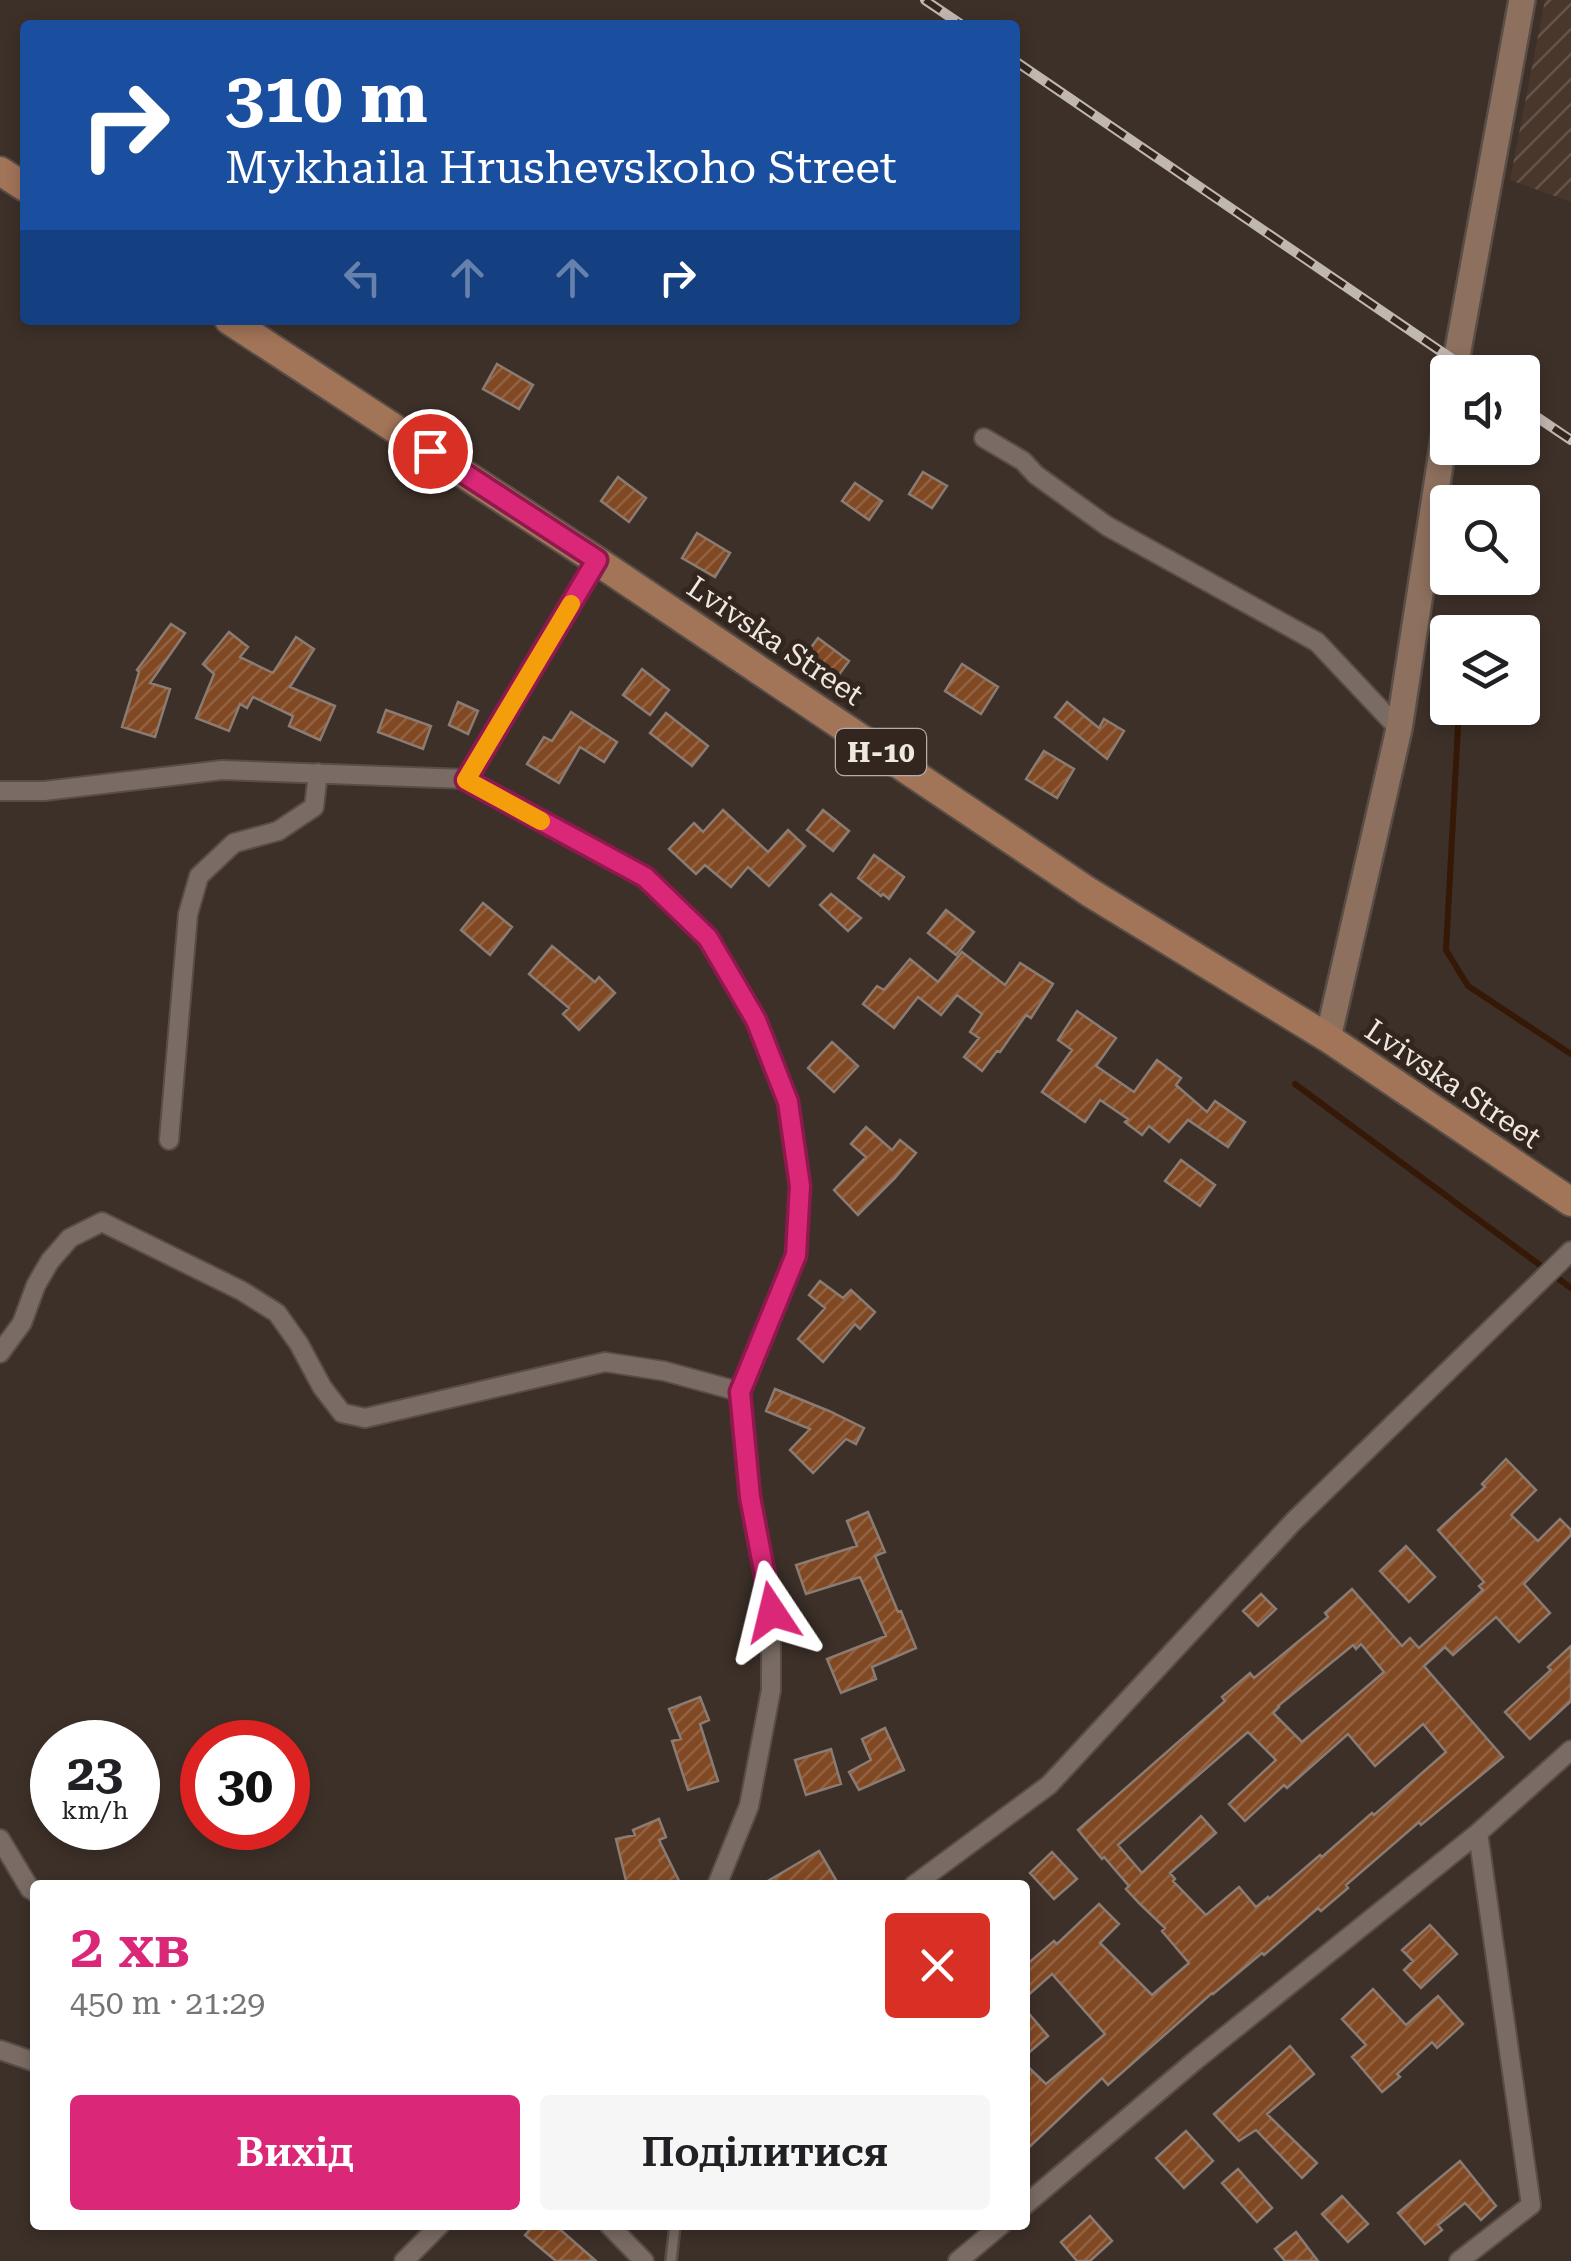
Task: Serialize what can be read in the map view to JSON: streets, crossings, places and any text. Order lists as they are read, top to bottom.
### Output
{
  "streets": {
    "main road": ["Lvivska Street", "Н-10"]
  },
  "page": {
    "turn": ["310 m", "Mykhaila Hrushevskoho Street"],
    "speed": "23 km/h",
    "limit": "30",
    "heading": ["2 хв", "450 m · 21:29"],
    "buttons": ["Вихід", "Поділитися"]
  }
}
